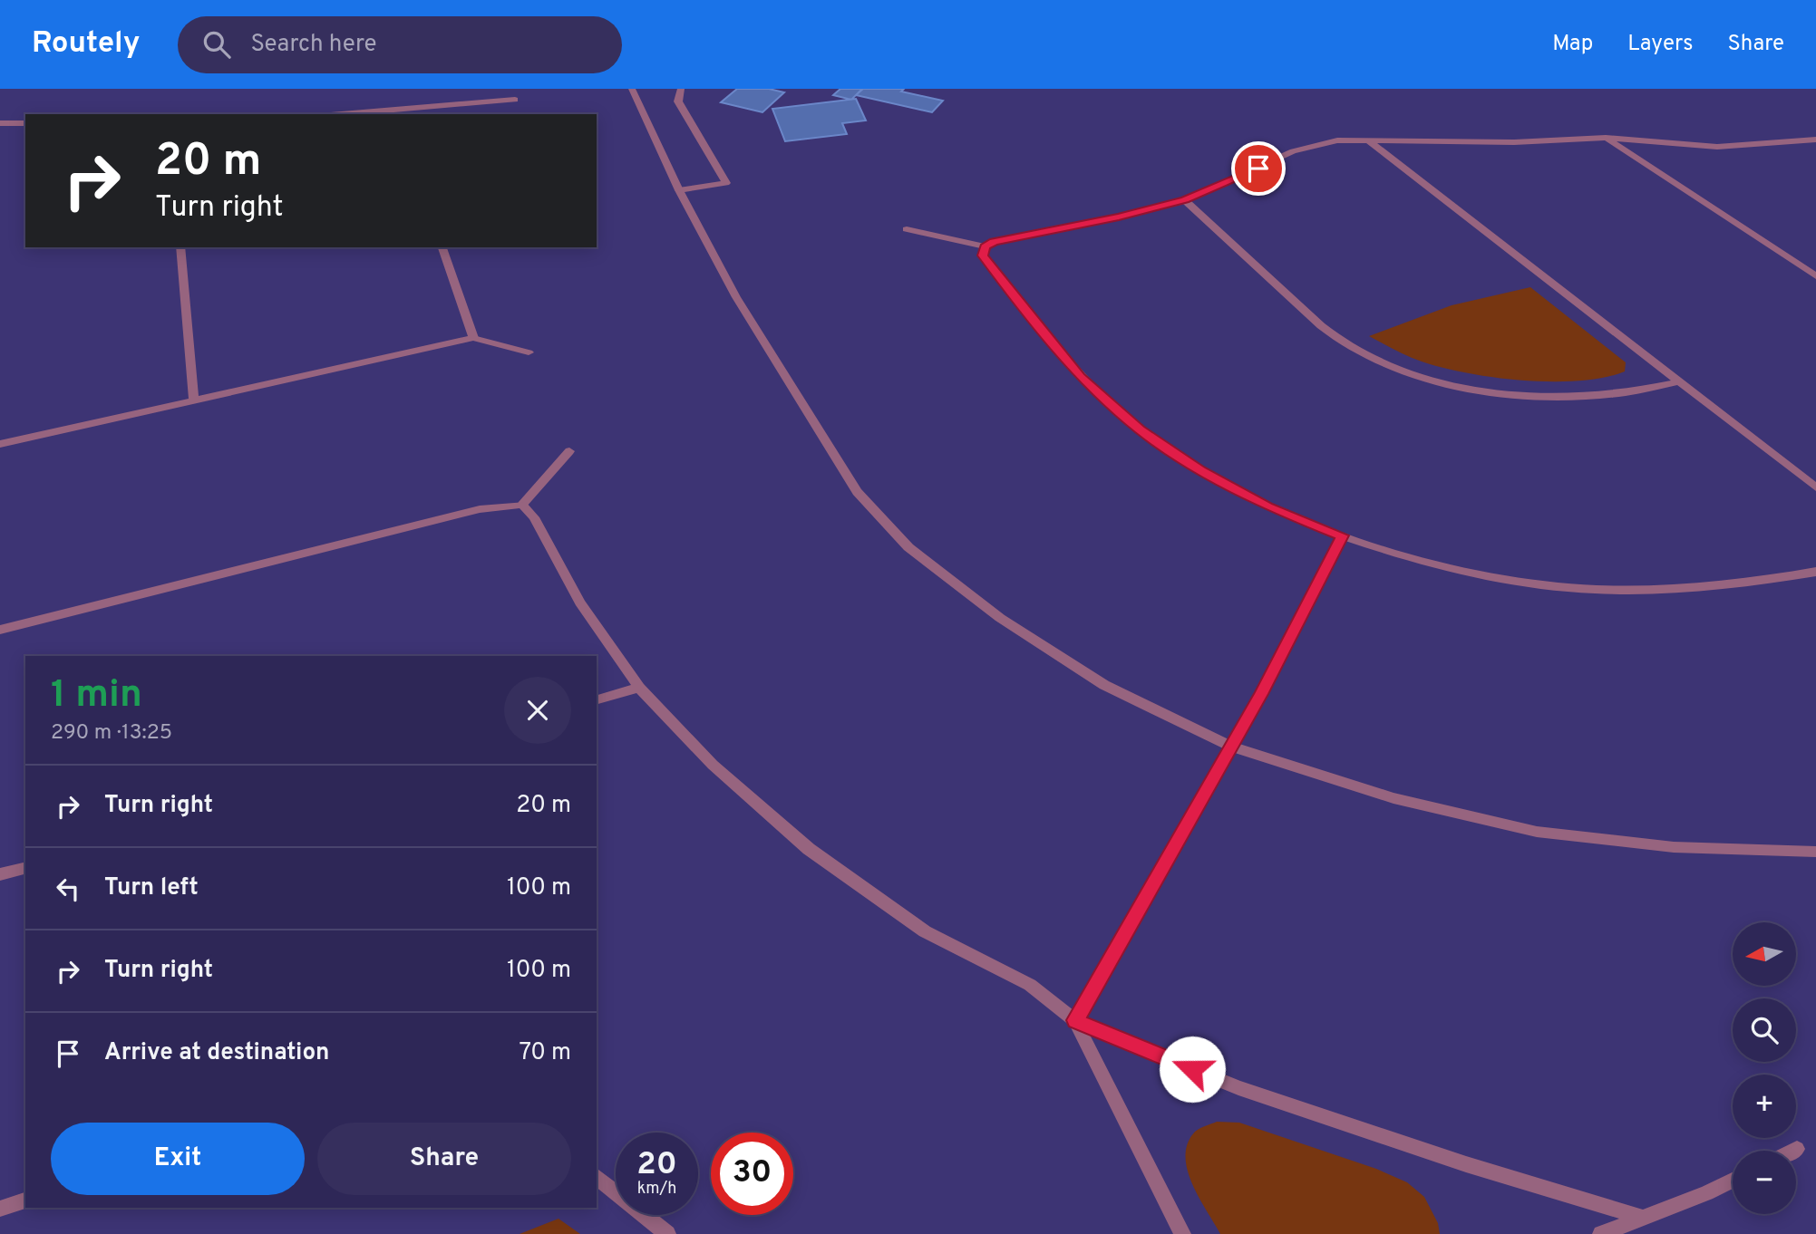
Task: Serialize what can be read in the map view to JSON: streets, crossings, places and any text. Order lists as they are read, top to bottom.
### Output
{
  "north": "left",
  "page": {
    "header": "Routely",
    "search": "Search here",
    "nav": ["Map", "Layers", "Share"],
    "turn": ["20 m", "Turn right"],
    "heading": ["1 min", "290 m · 13:25"],
    "list": [
      {
        "name": "Turn right",
        "value": "20 m"
      },
      {
        "name": "Turn left",
        "value": "100 m"
      },
      {
        "name": "Turn right",
        "value": "100 m"
      },
      {
        "name": "Arrive at destination",
        "value": "70 m"
      }
    ],
    "map_buttons": ["+", "−"],
    "buttons": ["Exit", "Share"],
    "speed": "20 km/h",
    "limit": "30"
  }
}
